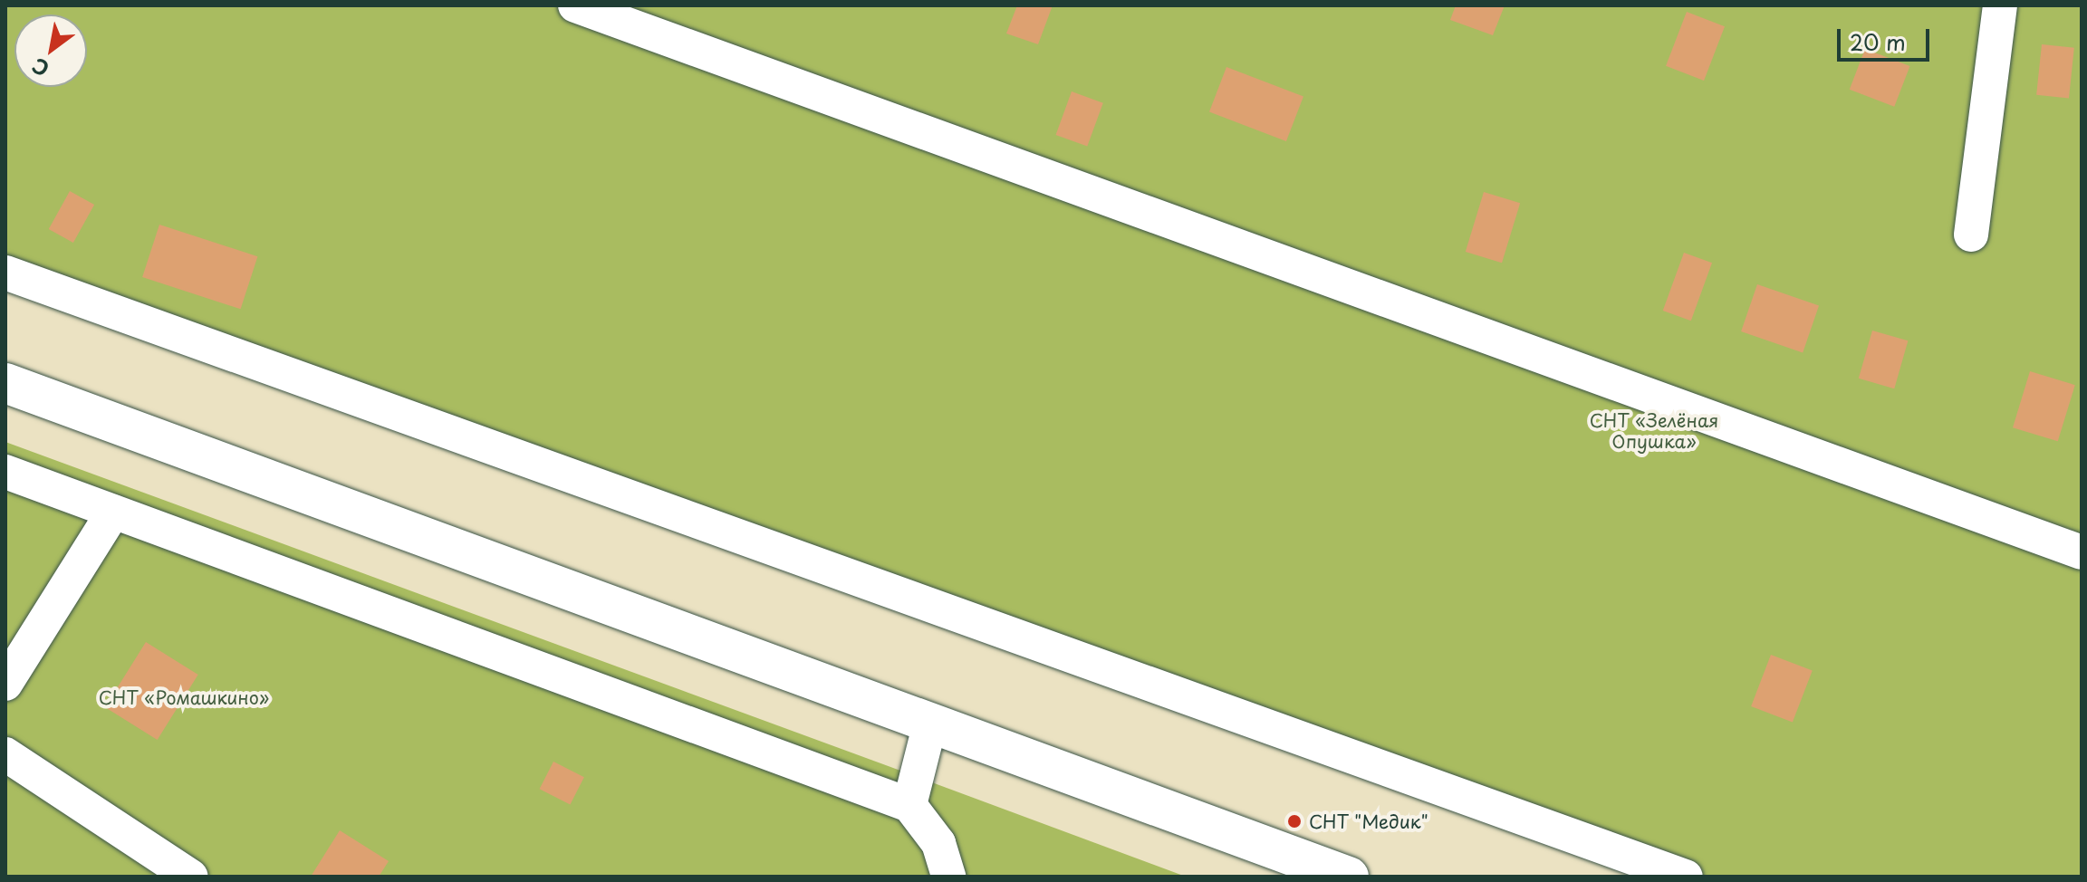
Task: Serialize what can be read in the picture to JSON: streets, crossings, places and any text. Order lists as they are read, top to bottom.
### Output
{
  "parks": ["СНТ «Зелёная Опушка»", "СНТ «Ромашкино»"],
  "places": ["СНТ \"Медик\""],
  "scale_bar": "20 m",
  "north": "bottom left"
}
